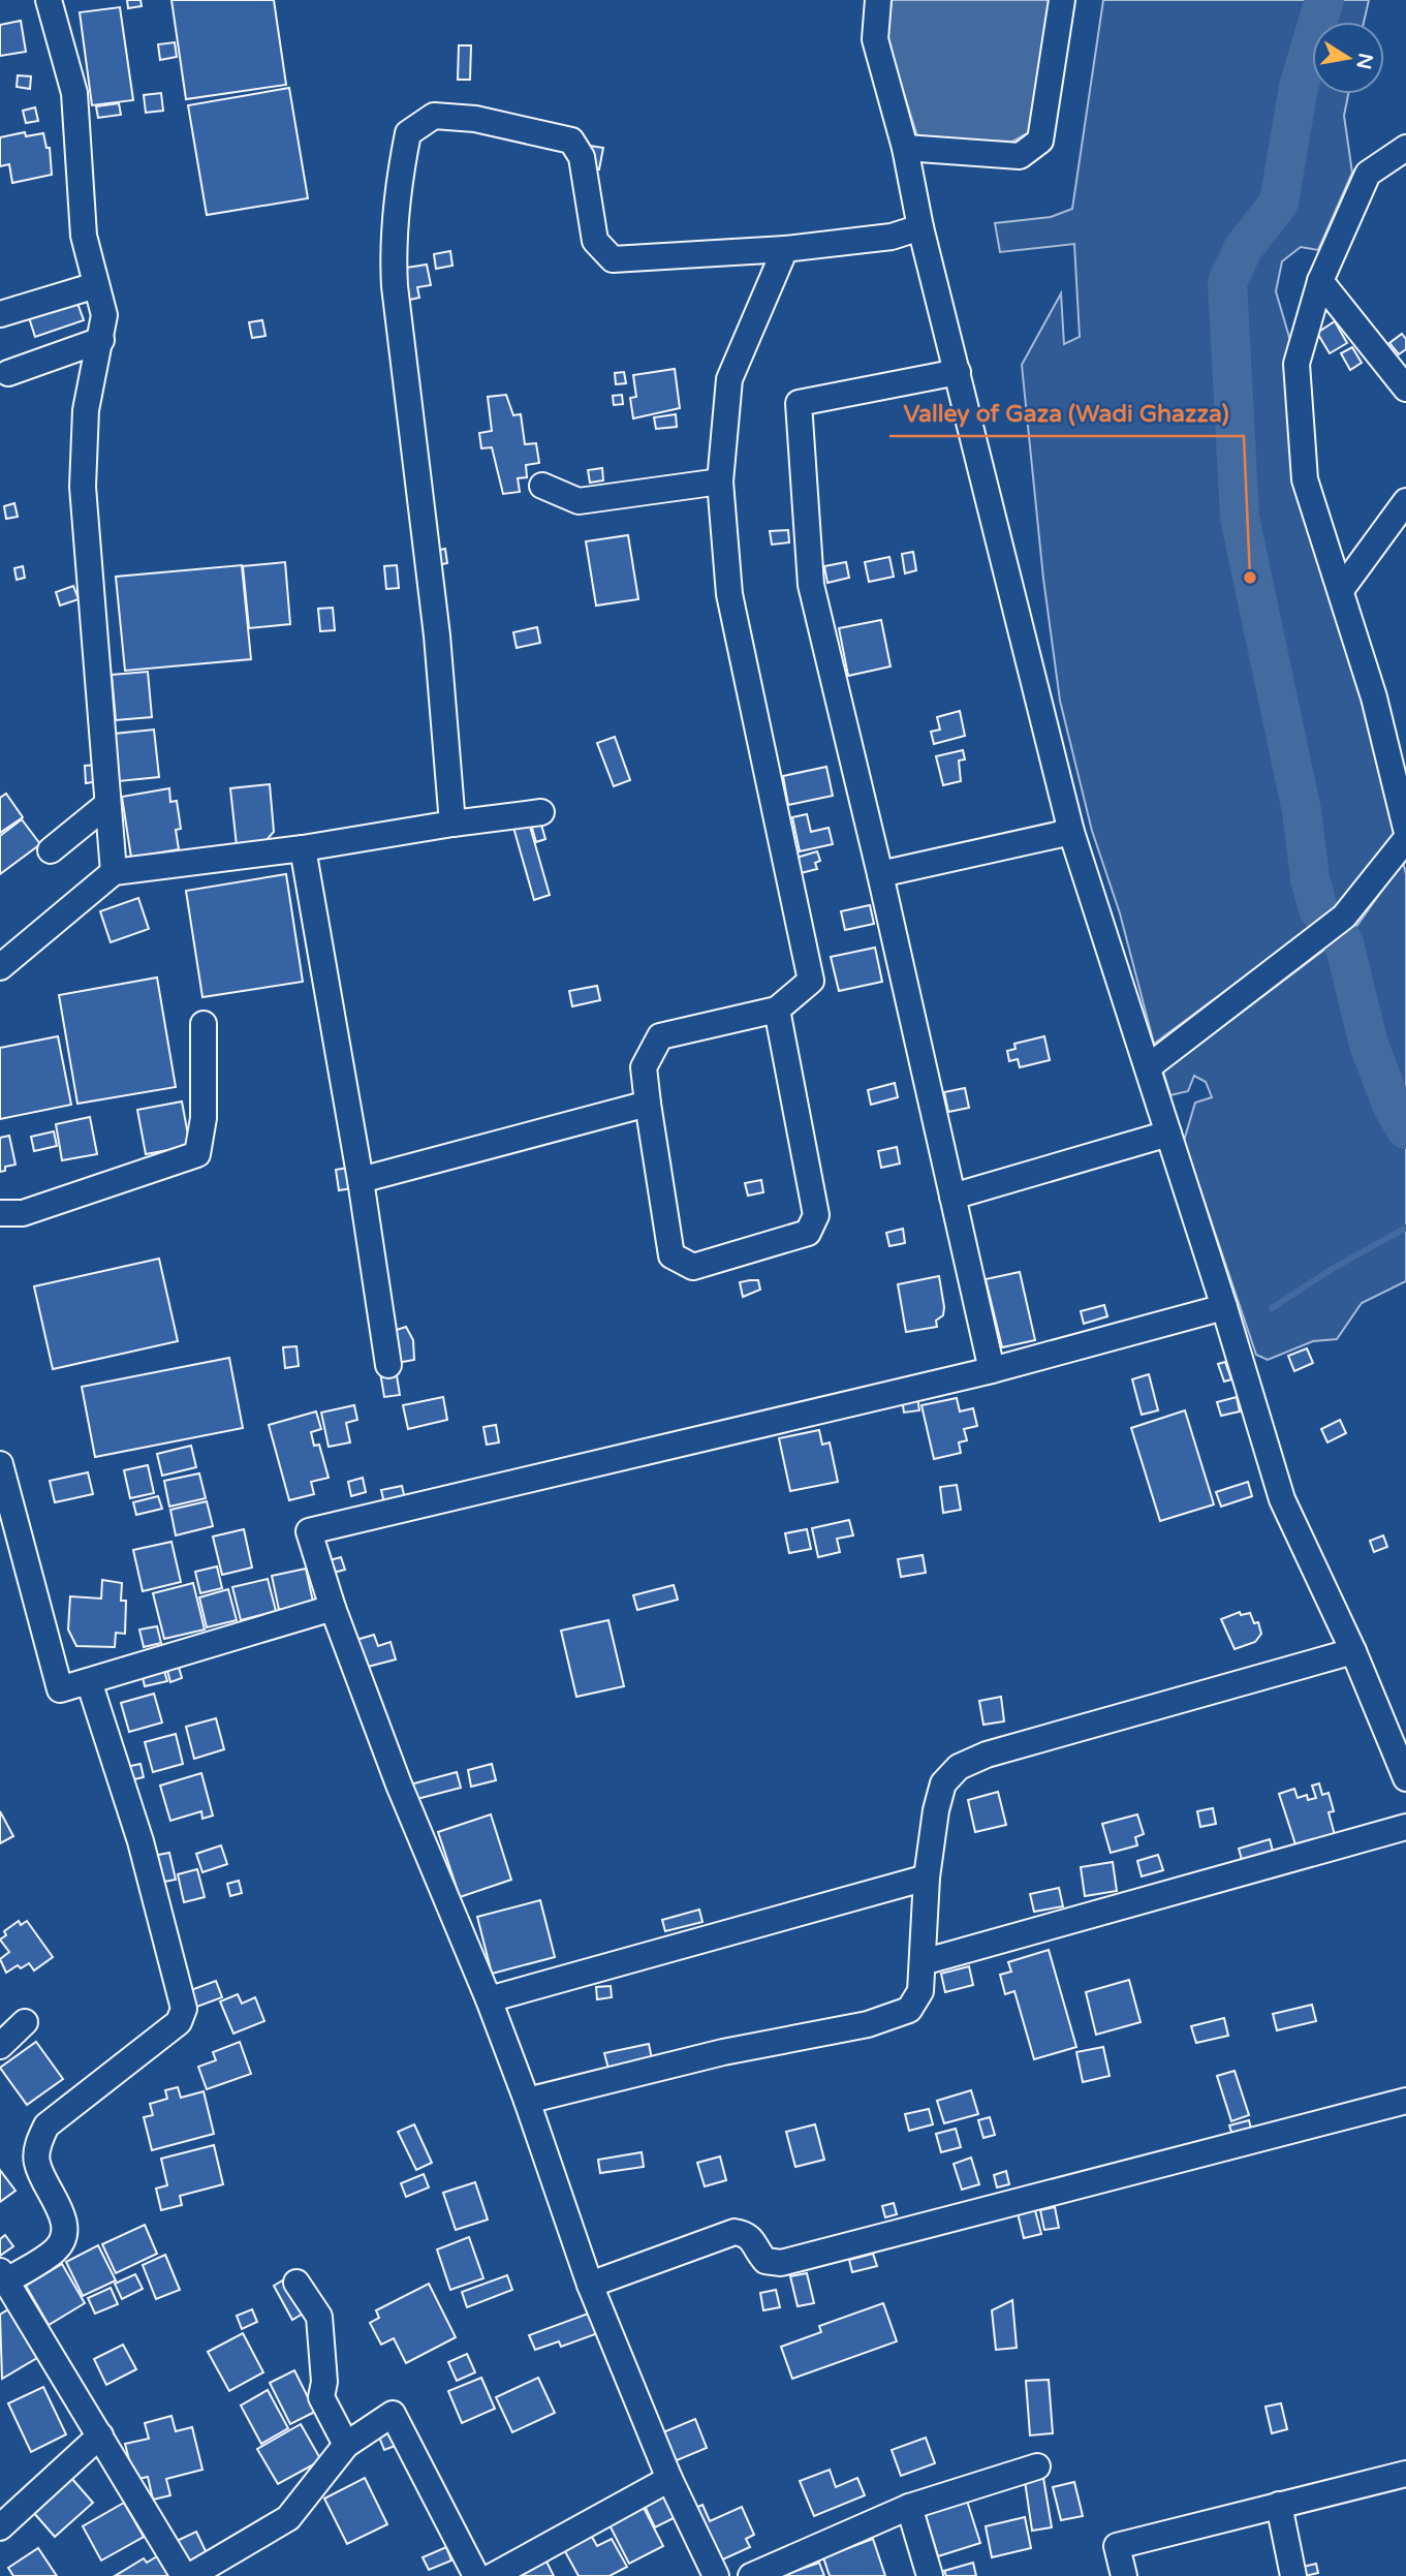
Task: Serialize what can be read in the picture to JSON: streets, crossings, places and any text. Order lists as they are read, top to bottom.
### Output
{
  "places": ["Valley of Gaza (Wadi Ghazza)"],
  "north": "right"
}
